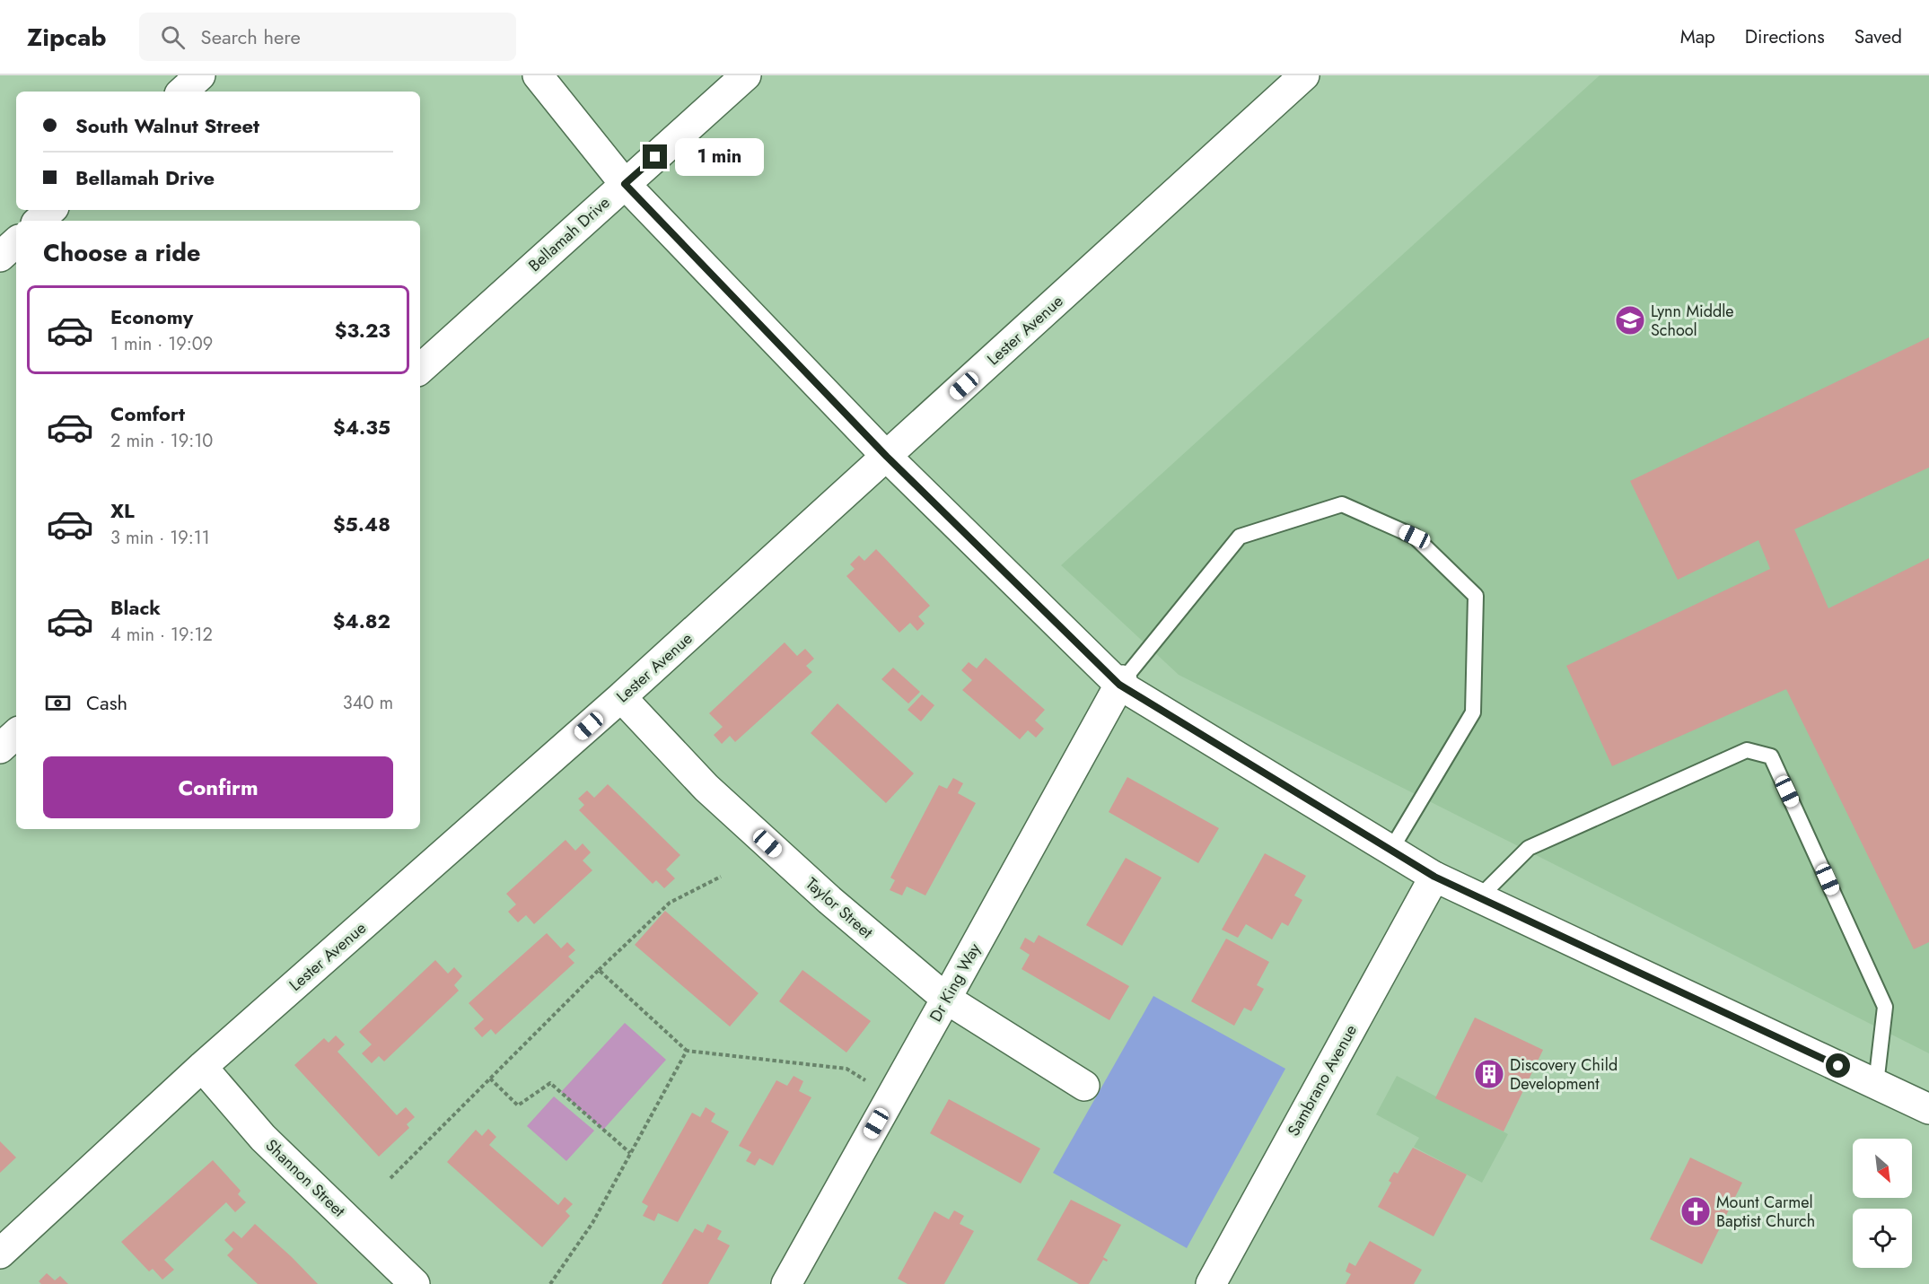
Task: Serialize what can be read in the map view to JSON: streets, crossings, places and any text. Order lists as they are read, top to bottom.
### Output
{
  "streets": {
    "street": [
      "Bellamah Drive",
      "Lester Avenue",
      "Taylor Street",
      "Dr King Way",
      "Sambrano Avenue",
      "Shannon Street"
    ]
  },
  "crossings": [
    ["Lester Avenue", "Taylor Street"],
    ["Lester Avenue", "Shannon Street"],
    ["Taylor Street", "Dr King Way"]
  ],
  "places": {
    "school or university": ["Lynn Middle School"],
    "building": ["Discovery Child Development"],
    "church": ["Mount Carmel Baptist Church"]
  },
  "north": "bottom right",
  "page": {
    "header": "Zipcab",
    "search": "Search here",
    "nav": ["Map", "Directions", "Saved"],
    "banner": ["South Walnut Street", "Bellamah Drive"],
    "bubble": "1 min",
    "heading": "Choose a ride",
    "list": [
      {
        "name": "Economy",
        "note": "1 min · 19:09",
        "value": "$3.23"
      },
      {
        "name": "Comfort",
        "note": "2 min · 19:10",
        "value": "$4.35"
      },
      {
        "name": "XL",
        "note": "3 min · 19:11",
        "value": "$5.48"
      },
      {
        "name": "Black",
        "note": "4 min · 19:12",
        "value": "$4.82"
      }
    ],
    "pay": ["Cash", "340 m"],
    "buttons": "Confirm"
  }
}
